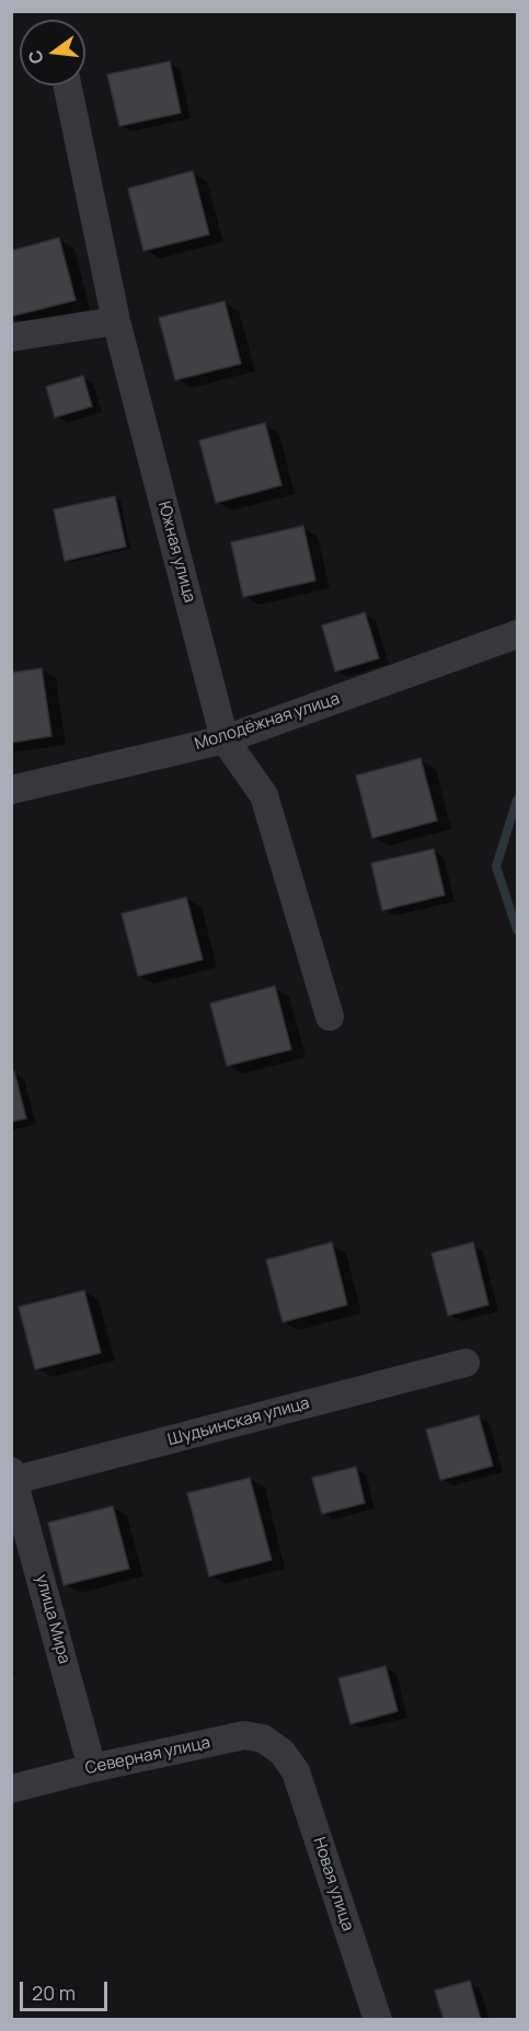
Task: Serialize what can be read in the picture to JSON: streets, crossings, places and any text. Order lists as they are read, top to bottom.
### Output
{
  "streets": {
    "street": [
      "Южная улица",
      "Молодёжная улица",
      "Шудьинская улица",
      "улица Мира",
      "Северная улица",
      "Новая улица"
    ]
  },
  "crossings": [
    ["Южная улица", "Молодёжная улица"],
    ["Шудьинская улица", "улица Мира"],
    ["улица Мира", "Северная улица"],
    ["Северная улица", "Новая улица"]
  ],
  "scale_bar": "20 m",
  "north": "left"
}
